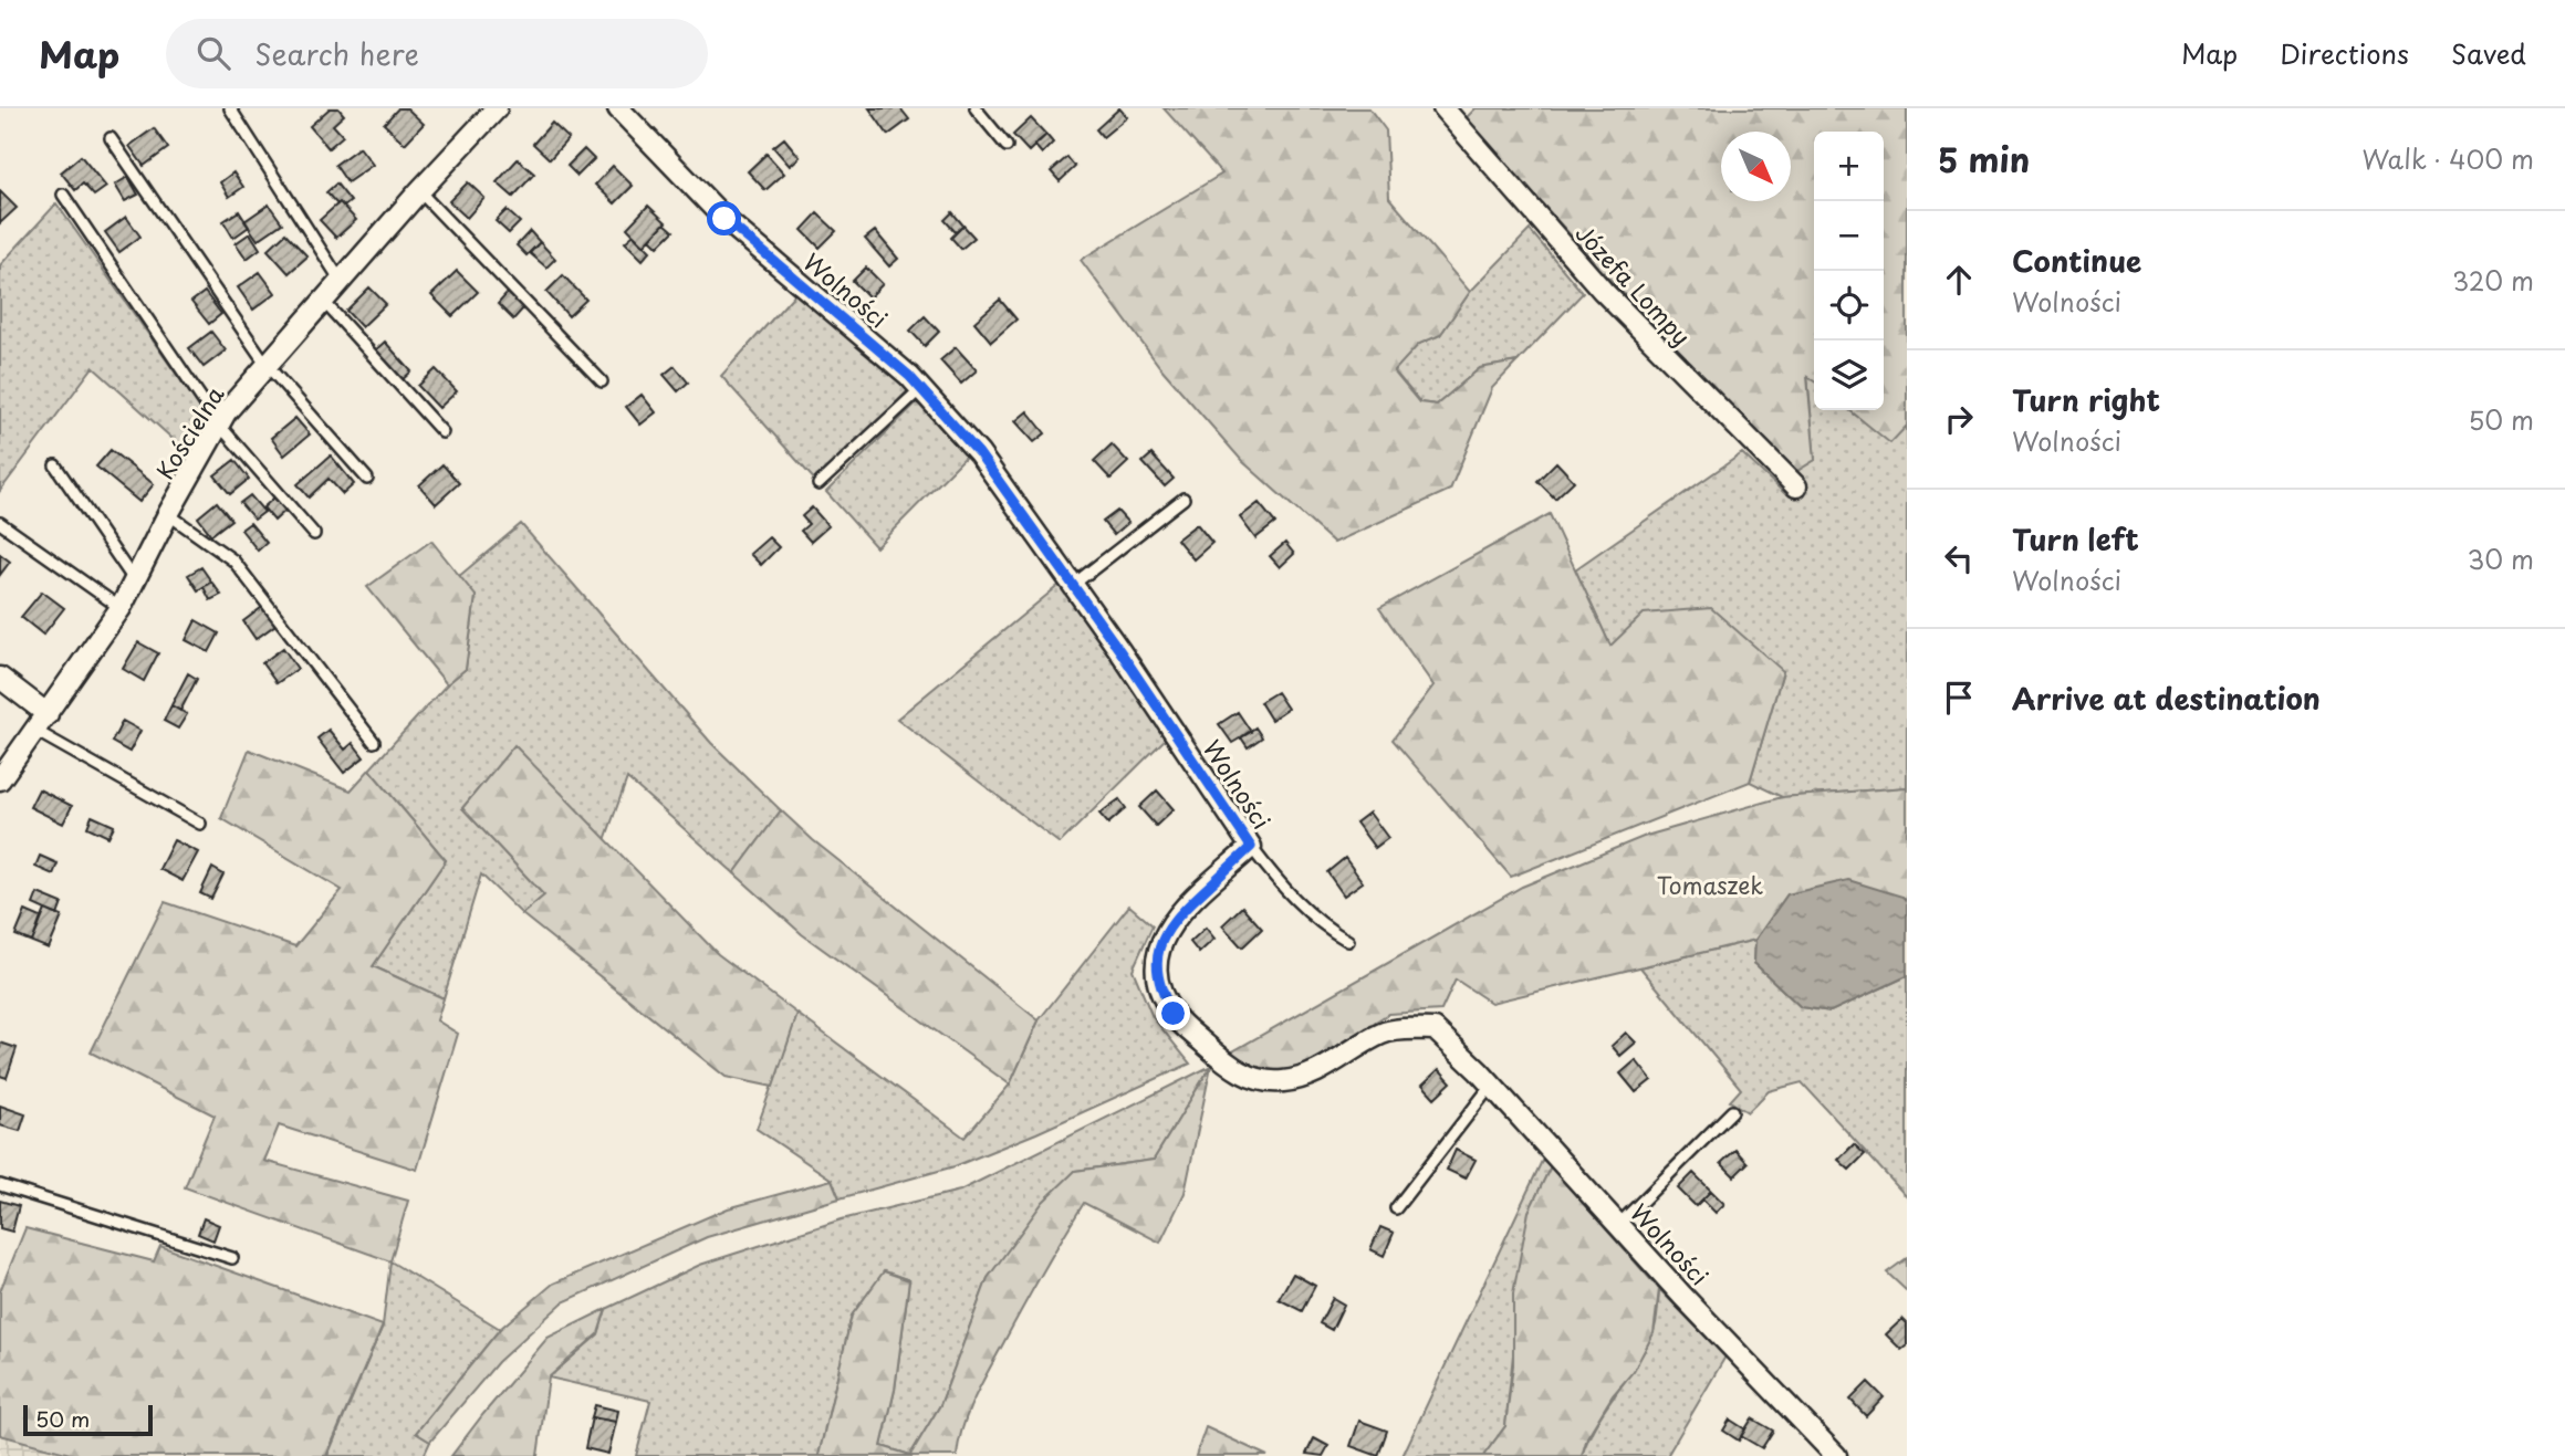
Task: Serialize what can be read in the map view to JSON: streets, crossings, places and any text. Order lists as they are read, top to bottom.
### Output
{
  "streets": {
    "street": ["Józefa Lompy", "Wolności", "Kościelna"]
  },
  "parks": ["Tomaszek"],
  "scale_bar": "50 m",
  "north": "bottom right",
  "page": {
    "header": "Map",
    "search": "Search here",
    "nav": ["Map", "Directions", "Saved"],
    "heading": ["5 min", "Walk · 400 m"],
    "map_buttons": ["+", "−"],
    "list": [
      ["Continue", "Wolności", "320 m"],
      ["Turn right", "Wolności", "50 m"],
      ["Turn left", "Wolności", "30 m"],
      "Arrive at destination"
    ],
    "scale": "50 m"
  }
}
